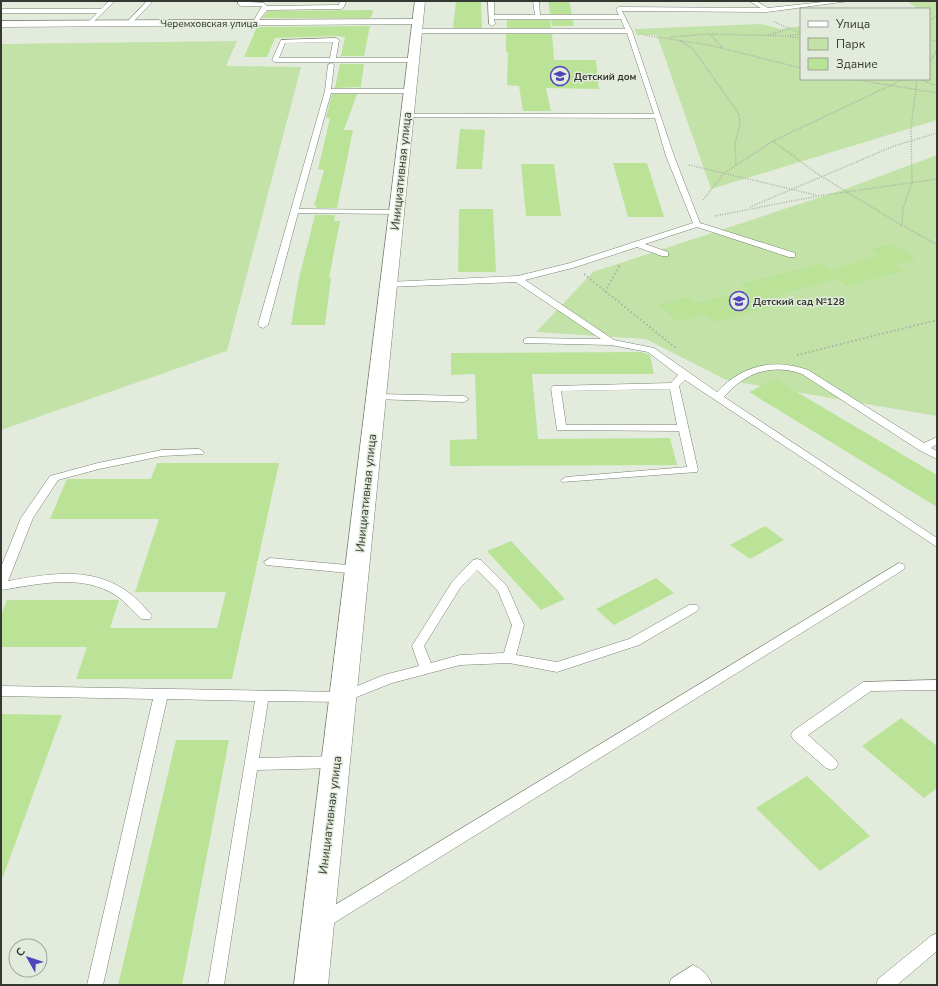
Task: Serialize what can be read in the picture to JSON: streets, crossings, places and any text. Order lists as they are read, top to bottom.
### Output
{
  "streets": {
    "main road": ["Черемховская улица", "Инициативная улица"]
  },
  "crossings": [
    ["Черемховская улица", "Инициативная улица"]
  ],
  "places": {
    "school or university": ["Детский дом", "Детский сад №128"]
  },
  "legend": ["Улица", "Парк", "Здание"],
  "north": "top left"
}
